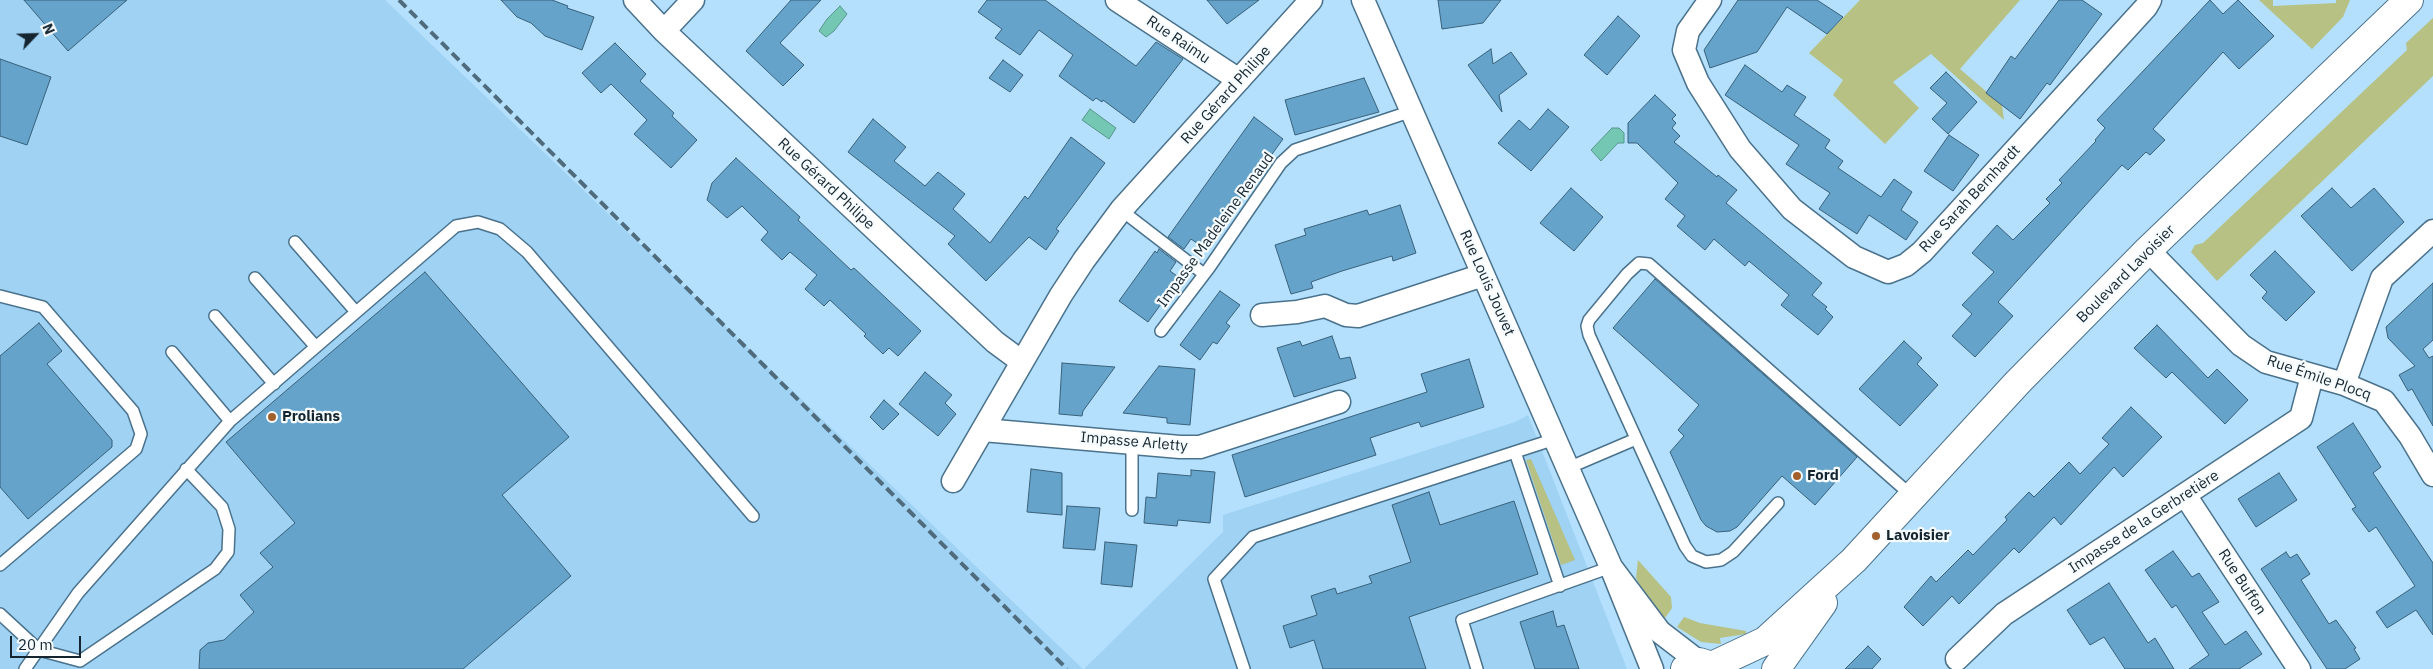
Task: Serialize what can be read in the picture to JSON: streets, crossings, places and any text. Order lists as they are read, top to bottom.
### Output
{
  "streets": {
    "main road": ["Boulevard Lavoisier"],
    "street": [
      "Rue Raimu",
      "Rue Gérard Philipe",
      "Rue Sarah Bernhardt",
      "Rue Louis Jouvet",
      "Rue Émile Plocq",
      "Impasse Arletty",
      "Impasse de la Gerbretière",
      "Rue Buffon"
    ],
    "lane": ["Impasse Madeleine Renaud"]
  },
  "crossings": [
    ["Rue Raimu", "Rue Gérard Philipe"],
    ["Rue Gérard Philipe", "Impasse Arletty"],
    ["Impasse Madeleine Renaud", "Rue Louis Jouvet"],
    ["Boulevard Lavoisier", "Rue Louis Jouvet"],
    ["Boulevard Lavoisier", "Rue Émile Plocq"],
    ["Rue Émile Plocq", "Impasse de la Gerbretière"],
    ["Impasse de la Gerbretière", "Rue Buffon"]
  ],
  "places": ["Prolians", "Ford", "Lavoisier"],
  "scale_bar": "20 m",
  "north": "top right"
}
